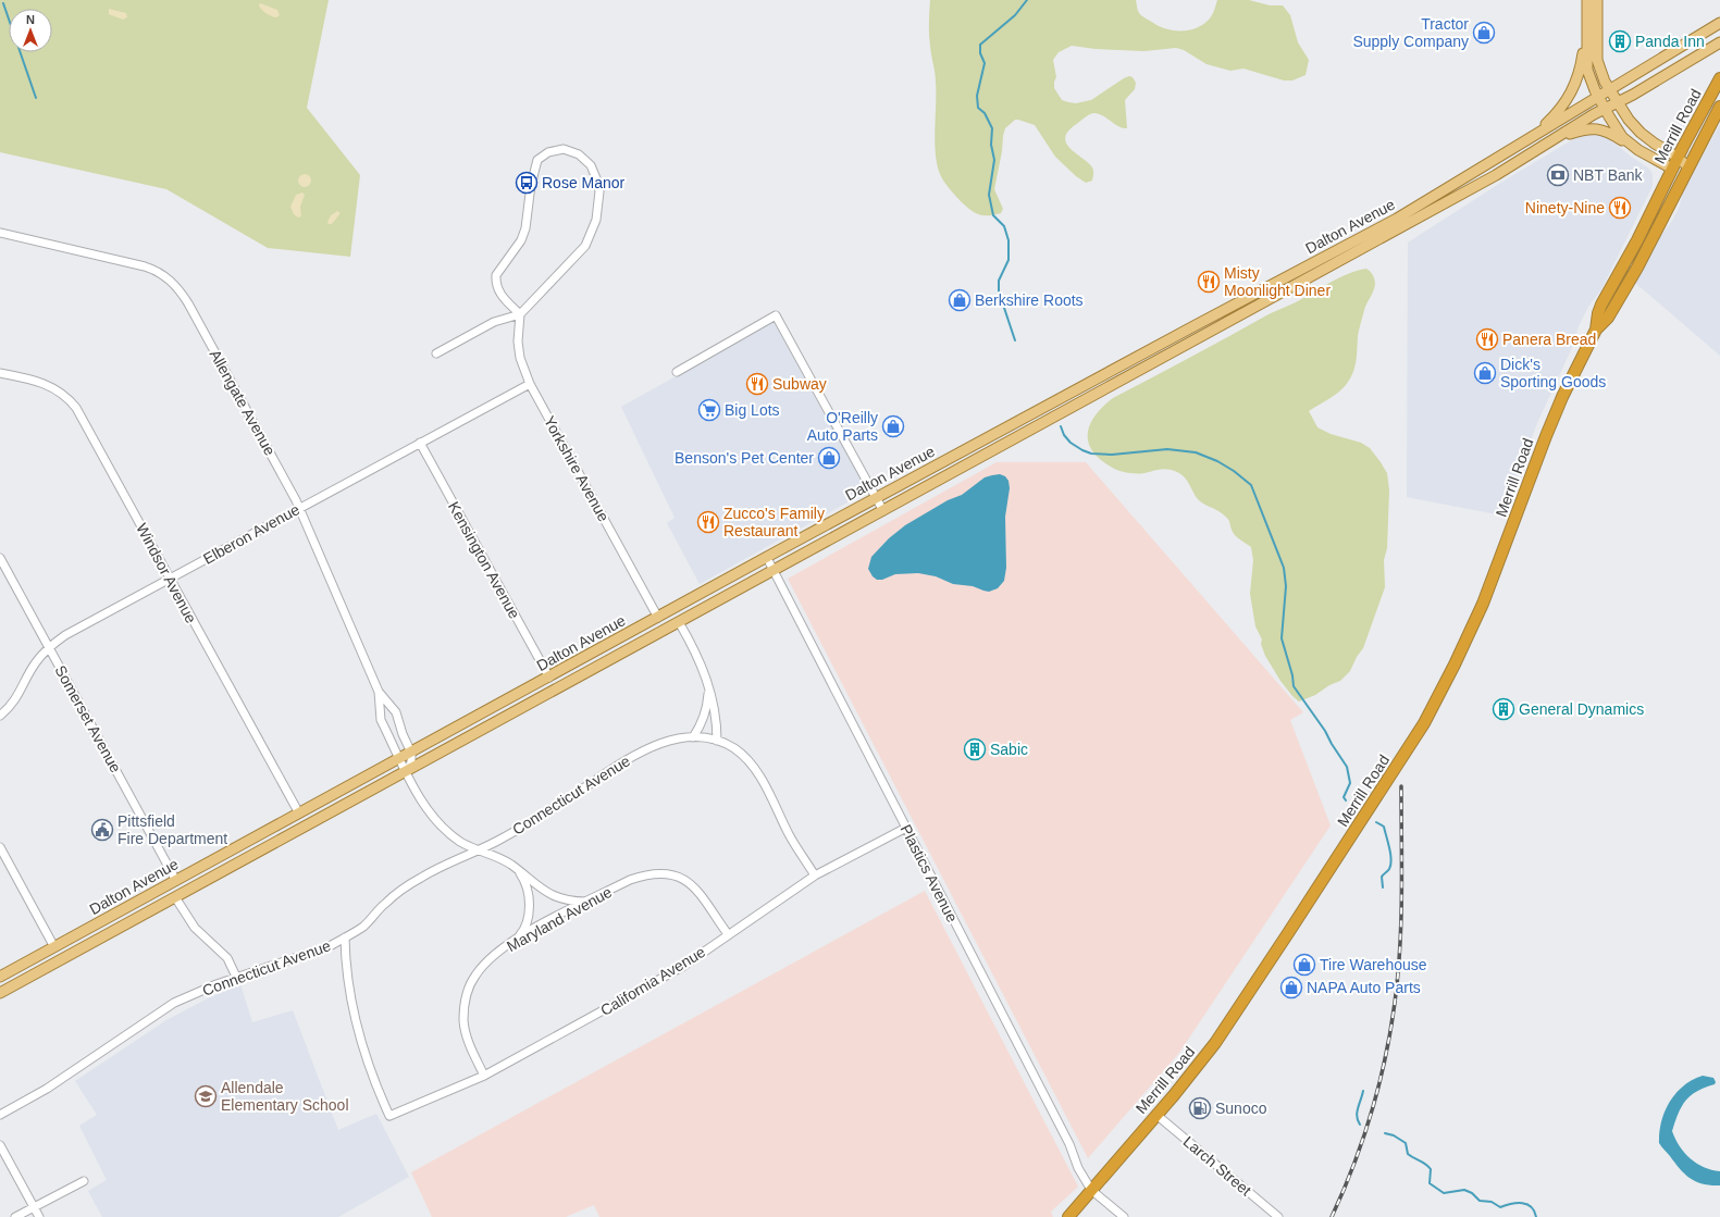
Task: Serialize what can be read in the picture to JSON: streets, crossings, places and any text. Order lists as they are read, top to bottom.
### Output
{
  "streets": {
    "highway": ["Merrill Road"],
    "main road": ["Dalton Avenue"],
    "street": [
      "Allengate Avenue",
      "Yorkshire Avenue",
      "Elberon Avenue",
      "Kensington Avenue",
      "Windsor Avenue",
      "Somerset Avenue",
      "Connecticut Avenue",
      "Plastics Avenue",
      "Maryland Avenue",
      "California Avenue",
      "Larch Street"
    ]
  },
  "crossings": [
    ["Merrill Road", "Plastics Avenue"],
    ["Merrill Road", "Larch Street"],
    ["Dalton Avenue", "Allengate Avenue"],
    ["Dalton Avenue", "Yorkshire Avenue"],
    ["Dalton Avenue", "Kensington Avenue"],
    ["Dalton Avenue", "Windsor Avenue"],
    ["Dalton Avenue", "Somerset Avenue"],
    ["Dalton Avenue", "Plastics Avenue"],
    ["Allengate Avenue", "Elberon Avenue"],
    ["Allengate Avenue", "Connecticut Avenue"],
    ["Allengate Avenue", "Maryland Avenue"],
    ["Yorkshire Avenue", "Elberon Avenue"],
    ["Elberon Avenue", "Kensington Avenue"],
    ["Elberon Avenue", "Windsor Avenue"],
    ["Elberon Avenue", "Somerset Avenue"],
    ["Connecticut Avenue", "California Avenue"],
    ["Plastics Avenue", "California Avenue"],
    ["Maryland Avenue", "California Avenue"]
  ],
  "places": {
    "shop": [
      "Tractor Supply Company",
      "Berkshire Roots",
      "Dick's Sporting Goods",
      "O'Reilly Auto Parts",
      "Benson's Pet Center",
      "Tire Warehouse",
      "NAPA Auto Parts"
    ],
    "building": ["Panda Inn", "General Dynamics", "Sabic"],
    "bank": ["NBT Bank"],
    "bus stop": ["Rose Manor"],
    "restaurant": [
      "Ninety-Nine",
      "Misty Moonlight Diner",
      "Panera Bread",
      "Subway",
      "Zucco's Family Restaurant"
    ],
    "supermarket": ["Big Lots"],
    "public building": ["Pittsfield Fire Department"],
    "school or university": ["Allendale Elementary School"],
    "fuel station": ["Sunoco"]
  },
  "north": "top"
}
